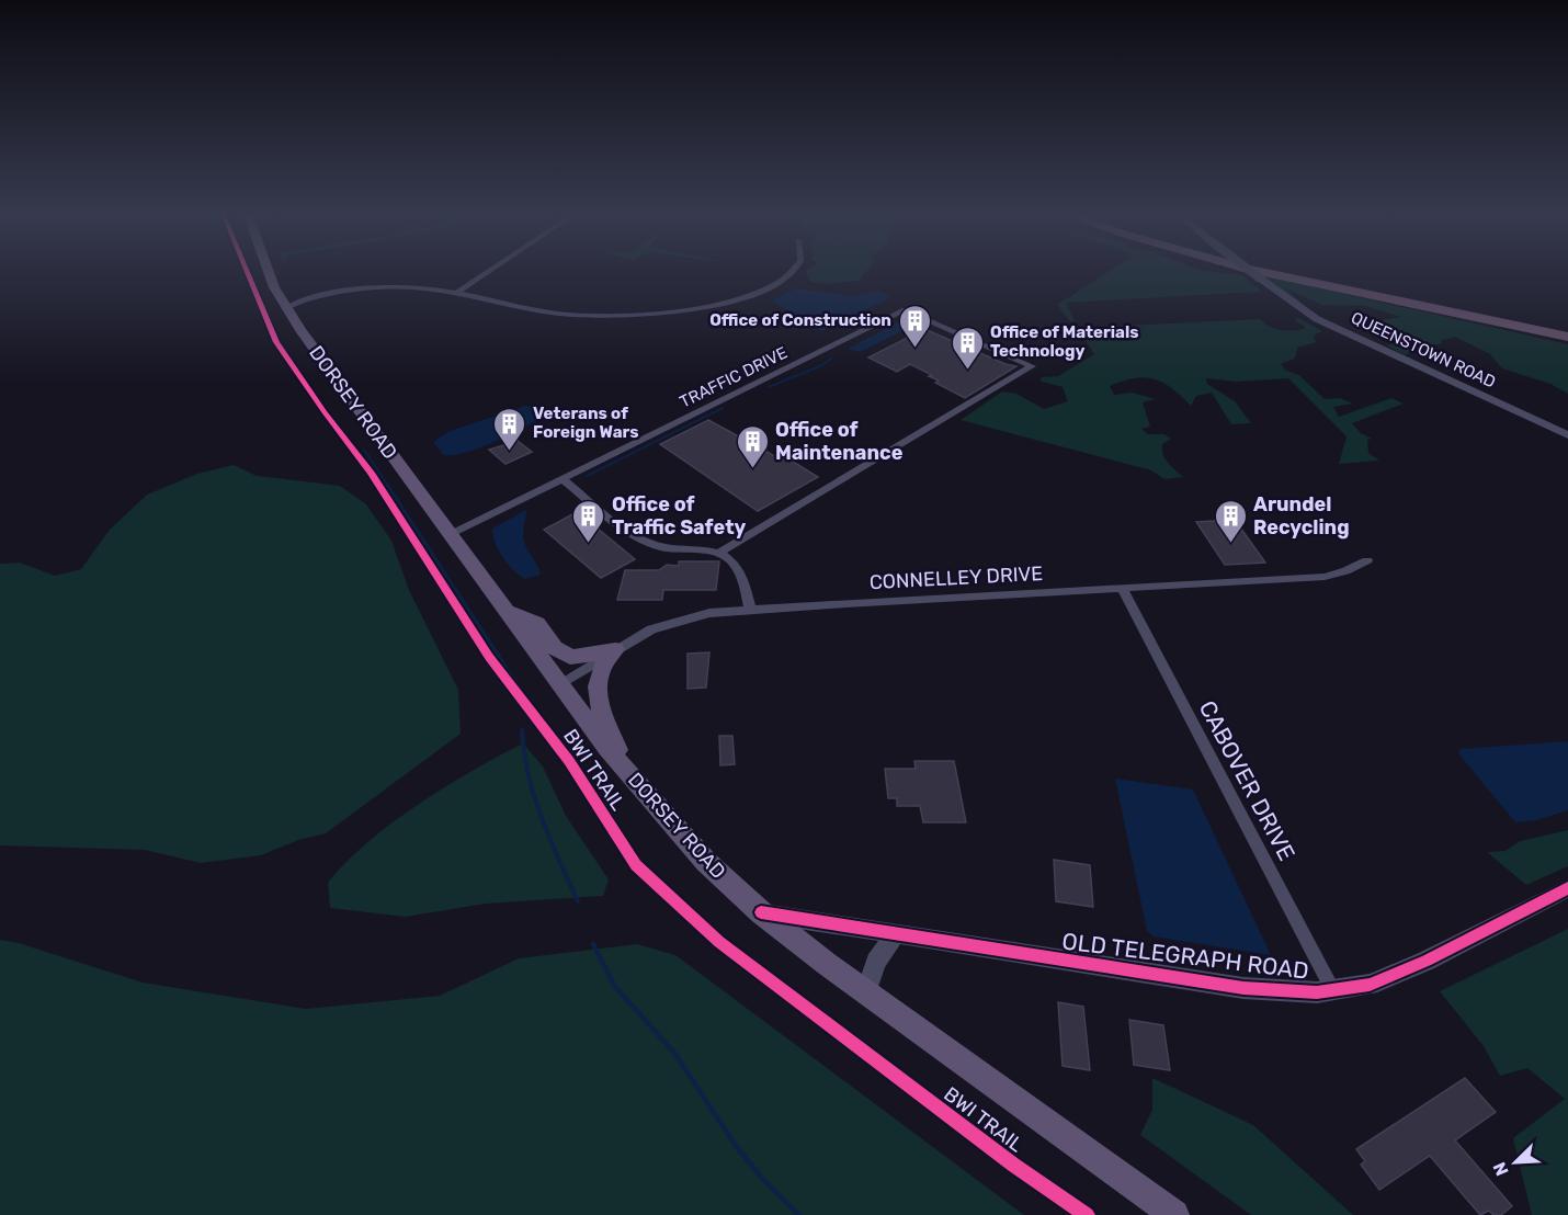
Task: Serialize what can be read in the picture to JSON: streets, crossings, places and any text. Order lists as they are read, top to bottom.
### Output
{
  "streets": {
    "main road": ["DORSEY ROAD"],
    "street": [
      "QUEENSTOWN ROAD",
      "TRAFFIC DRIVE",
      "CONNELLEY DRIVE",
      "CABOVER DRIVE",
      "OLD TELEGRAPH ROAD"
    ],
    "cycle path": ["BWI TRAIL"]
  },
  "crossings": [
    ["TRAFFIC DRIVE", "DORSEY ROAD"],
    ["DORSEY ROAD", "CONNELLEY DRIVE"],
    ["DORSEY ROAD", "OLD TELEGRAPH ROAD"],
    ["CONNELLEY DRIVE", "CABOVER DRIVE"],
    ["CABOVER DRIVE", "OLD TELEGRAPH ROAD"]
  ],
  "places": {
    "building": [
      "Office of Construction",
      "Office of Materials Technology",
      "Veterans of Foreign Wars",
      "Office of Maintenance",
      "Office of Traffic Safety",
      "Arundel Recycling"
    ]
  },
  "north": "bottom left"
}
